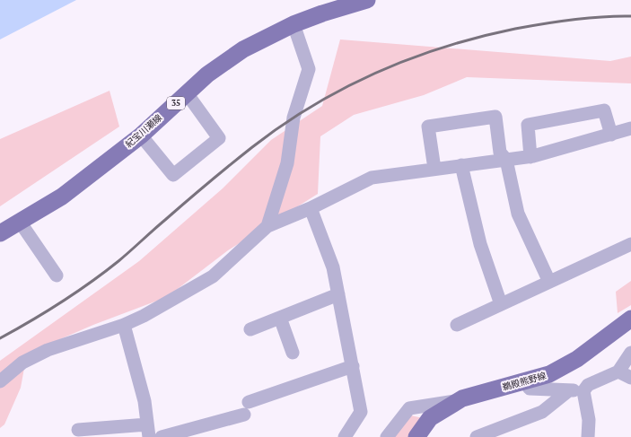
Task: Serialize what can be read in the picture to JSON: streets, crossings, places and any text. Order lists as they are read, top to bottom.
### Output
{
  "streets": {
    "main road": ["35", "紀宝川瀬線", "鵜殿熊野線"]
  }
}
